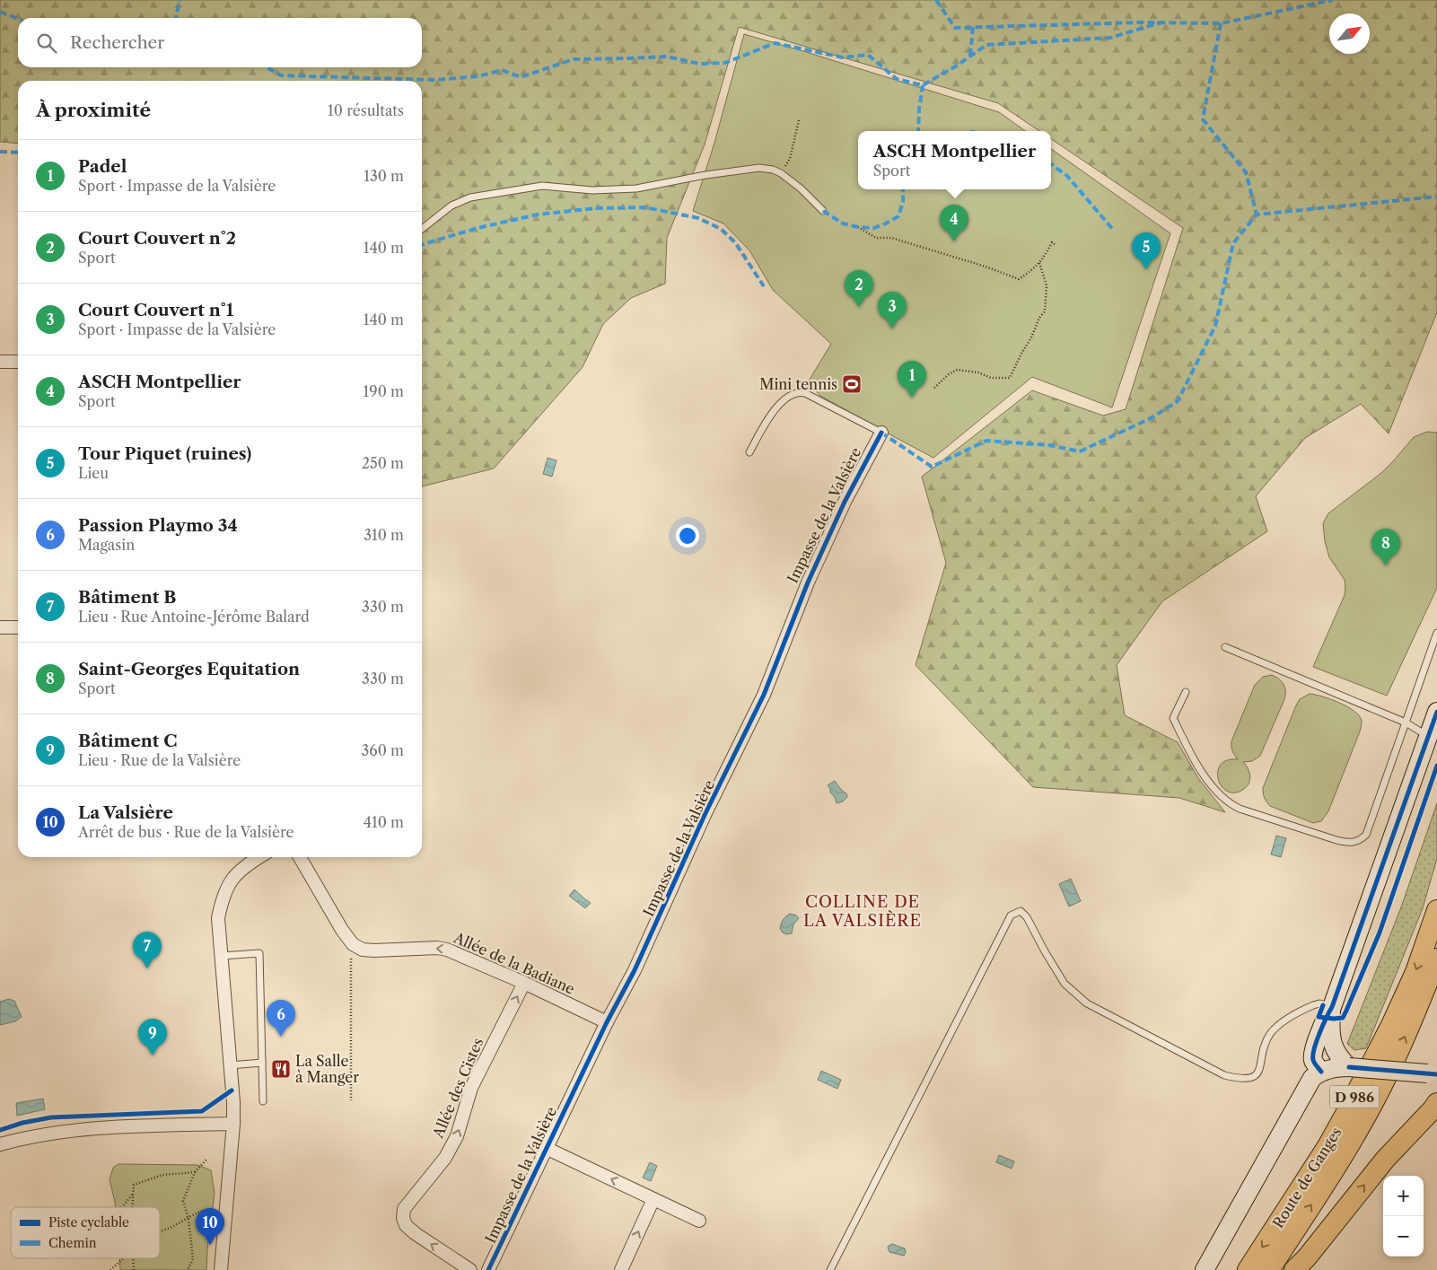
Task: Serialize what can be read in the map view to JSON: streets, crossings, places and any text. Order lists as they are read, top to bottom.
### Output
{
  "streets": {
    "main road": ["D 986", "Route de Ganges"],
    "street": ["Impasse de la Valsière", "Allée de la Badiane", "Allée des Cistes"]
  },
  "crossings": [
    ["Impasse de la Valsière", "Allée de la Badiane"],
    ["Allée de la Badiane", "Allée des Cistes"]
  ],
  "one_way": ["Allée de la Badiane", "Allée des Cistes"],
  "districts": ["COLLINE DE LA VALSIÈRE"],
  "places": {
    "sports": ["Mini tennis"],
    "restaurant": ["La Salle à Manger"]
  },
  "legend": ["Piste cyclable", "Chemin"],
  "north": "top right",
  "page": {
    "search": "Rechercher",
    "heading": ["À proximité", "10 résultats"],
    "popup": ["ASCH Montpellier", "Sport"],
    "list": [
      {
        "mark": "1",
        "name": "Padel",
        "note": "Sport · Impasse de la Valsière",
        "value": "130 m"
      },
      {
        "mark": "2",
        "name": "Court Couvert n°2",
        "note": "Sport",
        "value": "140 m"
      },
      {
        "mark": "3",
        "name": "Court Couvert n°1",
        "note": "Sport · Impasse de la Valsière",
        "value": "140 m"
      },
      {
        "mark": "4",
        "name": "ASCH Montpellier",
        "note": "Sport",
        "value": "190 m"
      },
      {
        "mark": "5",
        "name": "Tour Piquet (ruines)",
        "note": "Lieu",
        "value": "250 m"
      },
      {
        "mark": "6",
        "name": "Passion Playmo 34",
        "note": "Magasin",
        "value": "310 m"
      },
      {
        "mark": "7",
        "name": "Bâtiment B",
        "note": "Lieu · Rue Antoine-Jérôme Balard",
        "value": "330 m"
      },
      {
        "mark": "8",
        "name": "Saint-Georges Equitation",
        "note": "Sport",
        "value": "330 m"
      },
      {
        "mark": "9",
        "name": "Bâtiment C",
        "note": "Lieu · Rue de la Valsière",
        "value": "360 m"
      },
      {
        "mark": "10",
        "name": "La Valsière",
        "note": "Arrêt de bus · Rue de la Valsière",
        "value": "410 m"
      }
    ],
    "pins": [
      "4",
      "5",
      "2",
      "3",
      "1",
      "8",
      "7",
      "6",
      "9",
      "10"
    ],
    "map_buttons": ["+", "−"]
  }
}
